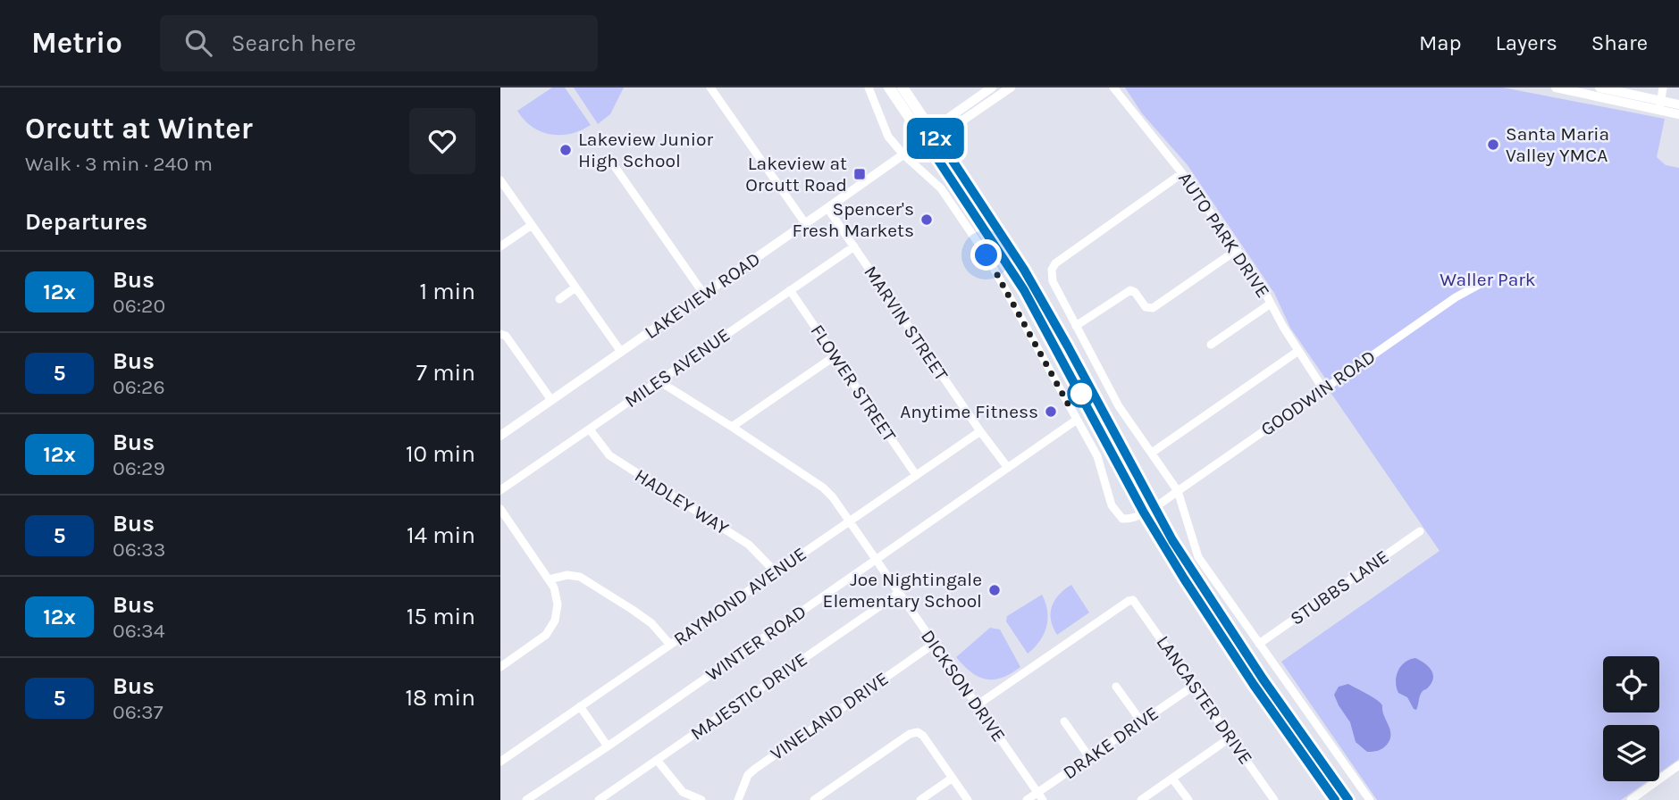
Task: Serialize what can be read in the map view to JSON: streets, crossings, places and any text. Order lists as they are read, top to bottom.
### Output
{
  "streets": {
    "main road": ["LAKEVIEW ROAD"],
    "street": [
      "AUTO PARK DRIVE",
      "MARVIN STREET",
      "MILES AVENUE",
      "FLOWER STREET",
      "GOODWIN ROAD",
      "HADLEY WAY",
      "STUBBS LANE",
      "RAYMOND AVENUE",
      "WINTER ROAD",
      "DICKSON DRIVE",
      "MAJESTIC DRIVE",
      "LANCASTER DRIVE",
      "VINELAND DRIVE",
      "DRAKE DRIVE"
    ]
  },
  "crossings": [
    ["AUTO PARK DRIVE", "GOODWIN ROAD"],
    ["LAKEVIEW ROAD", "MARVIN STREET"],
    ["MARVIN STREET", "MILES AVENUE"],
    ["MARVIN STREET", "RAYMOND AVENUE"],
    ["MARVIN STREET", "WINTER ROAD"],
    ["MILES AVENUE", "FLOWER STREET"],
    ["MILES AVENUE", "HADLEY WAY"],
    ["MILES AVENUE", "DICKSON DRIVE"],
    ["FLOWER STREET", "RAYMOND AVENUE"],
    ["HADLEY WAY", "RAYMOND AVENUE"],
    ["RAYMOND AVENUE", "DICKSON DRIVE"],
    ["WINTER ROAD", "DICKSON DRIVE"],
    ["DICKSON DRIVE", "MAJESTIC DRIVE"],
    ["DICKSON DRIVE", "LANCASTER DRIVE"],
    ["DICKSON DRIVE", "VINELAND DRIVE"],
    ["DICKSON DRIVE", "DRAKE DRIVE"],
    ["LANCASTER DRIVE", "DRAKE DRIVE"]
  ],
  "parks": ["Waller Park"],
  "places": {
    "other": [
      "Santa Maria Valley YMCA",
      "Lakeview Junior High School",
      "Spencer's Fresh Markets",
      "Anytime Fitness",
      "Joe Nightingale Elementary School"
    ],
    "transit": ["Lakeview at Orcutt Road"]
  },
  "lines": ["bus line 12x"],
  "page": {
    "header": "Metrio",
    "search": "Search here",
    "nav": ["Map", "Layers", "Share"],
    "heading": [
      ["Orcutt at Winter", "Walk · 3 min · 240 m"],
      "Departures"
    ],
    "on_map": "12x",
    "list": [
      {
        "mark": "12x",
        "name": "Bus",
        "note": "06:20",
        "value": "1 min"
      },
      {
        "mark": "5",
        "name": "Bus",
        "note": "06:26",
        "value": "7 min"
      },
      {
        "mark": "12x",
        "name": "Bus",
        "note": "06:29",
        "value": "10 min"
      },
      {
        "mark": "5",
        "name": "Bus",
        "note": "06:33",
        "value": "14 min"
      },
      {
        "mark": "12x",
        "name": "Bus",
        "note": "06:34",
        "value": "15 min"
      },
      {
        "mark": "5",
        "name": "Bus",
        "note": "06:37",
        "value": "18 min"
      }
    ]
  }
}
